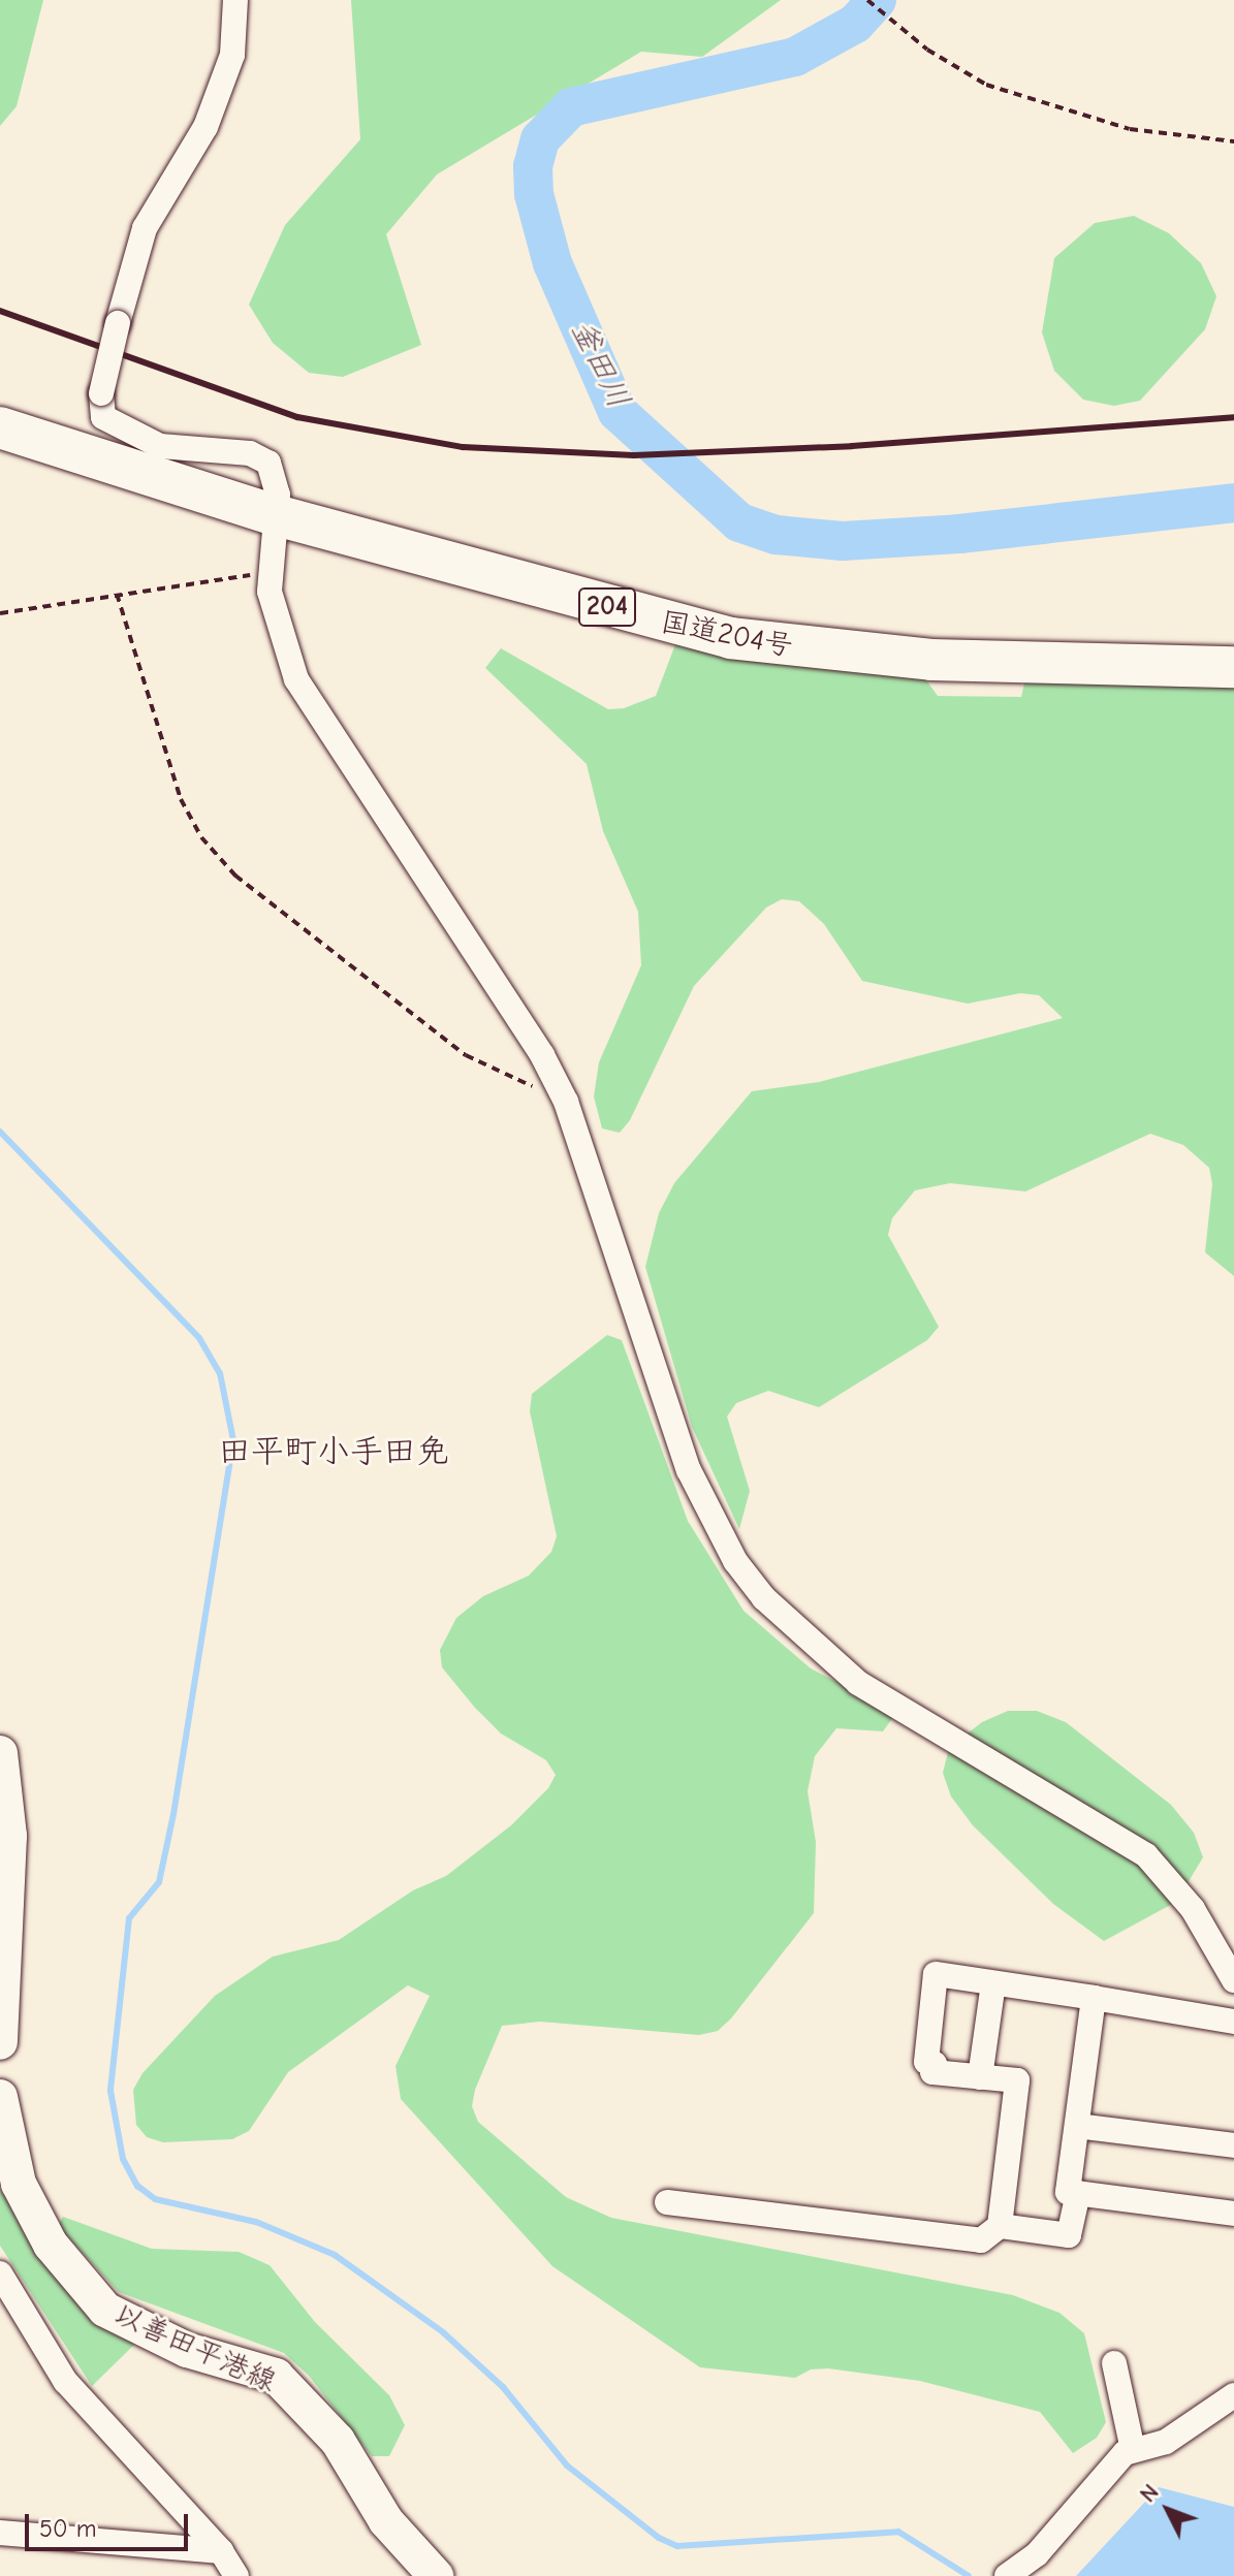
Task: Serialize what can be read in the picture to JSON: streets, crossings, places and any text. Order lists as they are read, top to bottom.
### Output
{
  "streets": {
    "highway": ["204", "国道204号"],
    "main road": ["以善田平港線"]
  },
  "districts": ["田平町小手田免"],
  "water": ["釜田川"],
  "scale_bar": "50 m",
  "north": "top left"
}
